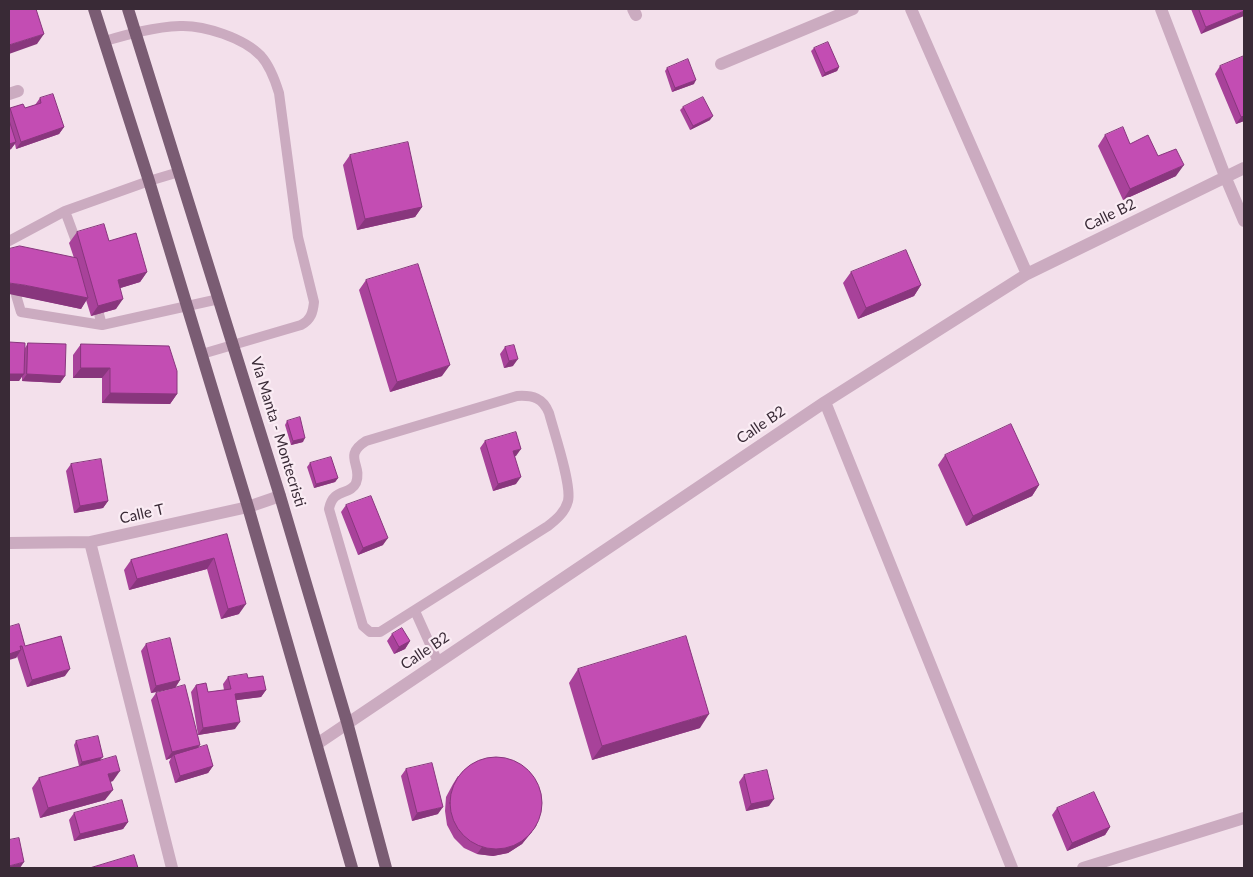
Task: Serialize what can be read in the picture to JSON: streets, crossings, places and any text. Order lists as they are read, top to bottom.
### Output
{
  "streets": {
    "main road": ["Vía Manta - Montecristi"],
    "street": ["Calle B2", "Calle T"]
  },
  "crossings": [
    ["Calle B2", "Vía Manta - Montecristi"],
    ["Vía Manta - Montecristi", "Calle T"]
  ]
}
